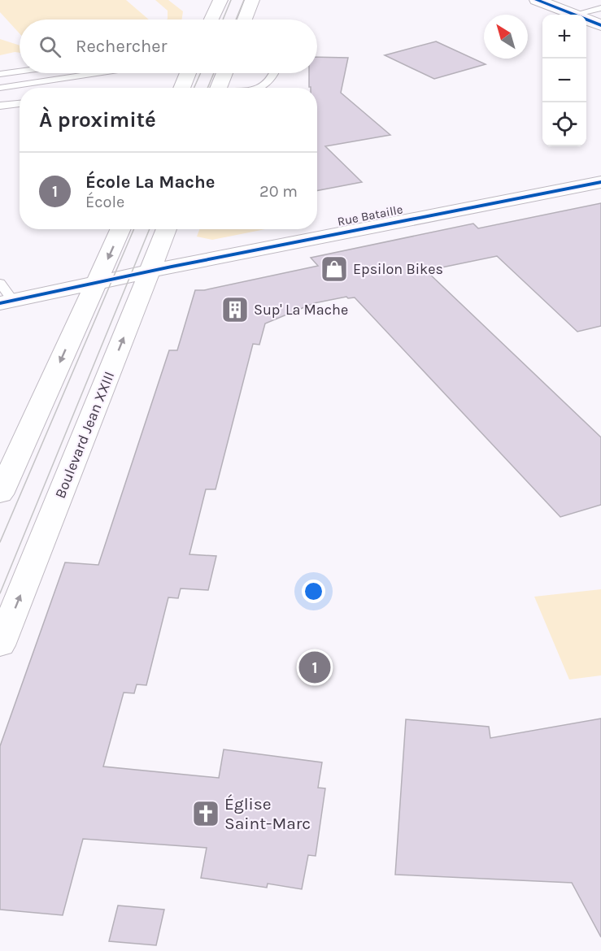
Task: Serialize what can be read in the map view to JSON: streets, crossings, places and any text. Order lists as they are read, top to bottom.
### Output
{
  "streets": {
    "main road": ["Rue Bataille", "Boulevard Jean XXIII"]
  },
  "crossings": [
    ["Rue Bataille", "Boulevard Jean XXIII"]
  ],
  "places": {
    "shop": ["Epsilon Bikes"],
    "building": ["Sup' La Mache"],
    "church": ["Église Saint-Marc"]
  },
  "north": "top left",
  "page": {
    "map_buttons": ["+", "−"],
    "search": "Rechercher",
    "heading": "À proximité",
    "list": [
      {
        "mark": "1",
        "name": "École La Mache",
        "note": "École",
        "value": "20 m"
      }
    ],
    "pins": "1"
  }
}
